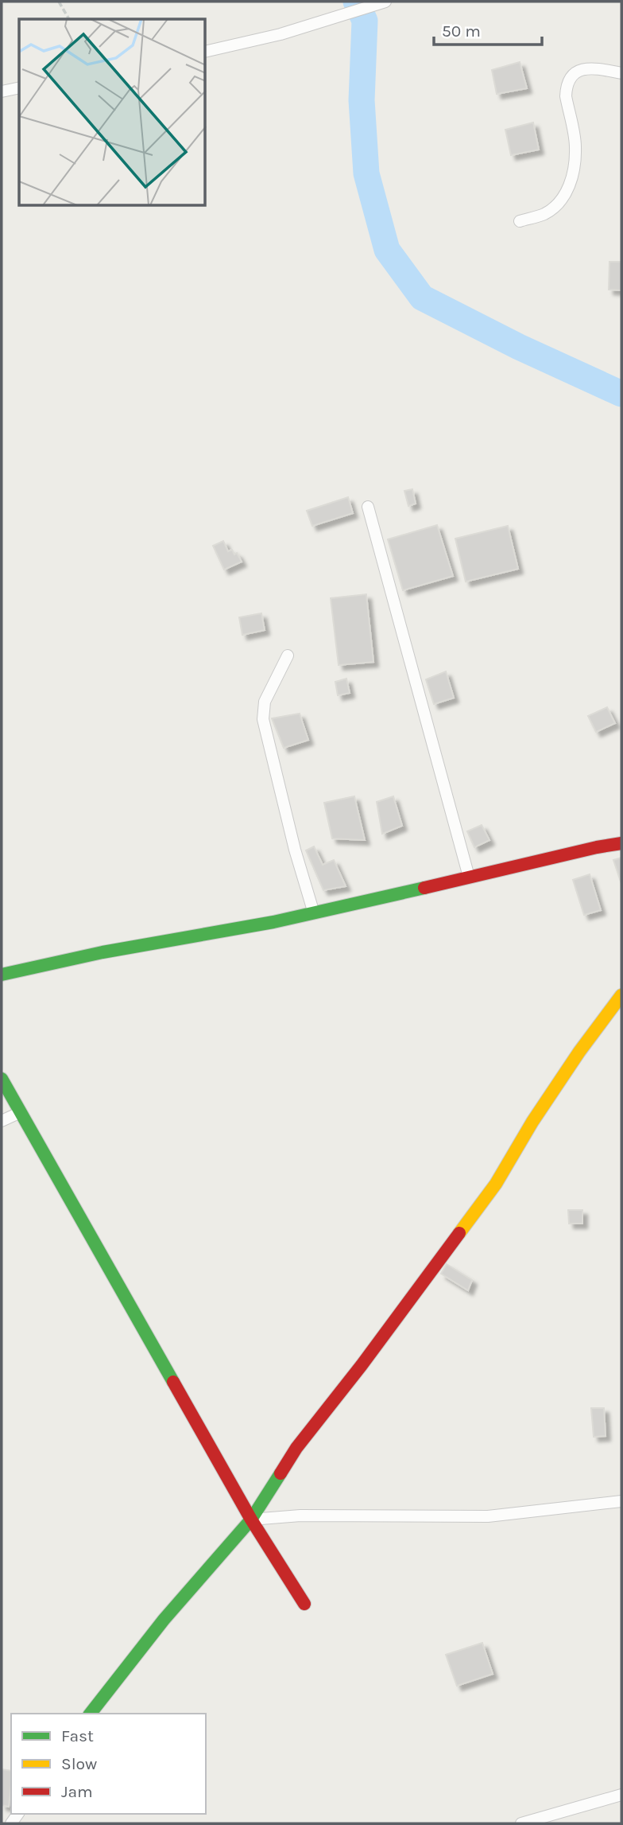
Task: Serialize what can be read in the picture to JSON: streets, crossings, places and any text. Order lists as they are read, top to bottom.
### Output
{
  "legend": ["Fast", "Slow", "Jam"],
  "scale_bar": "50 m"
}
